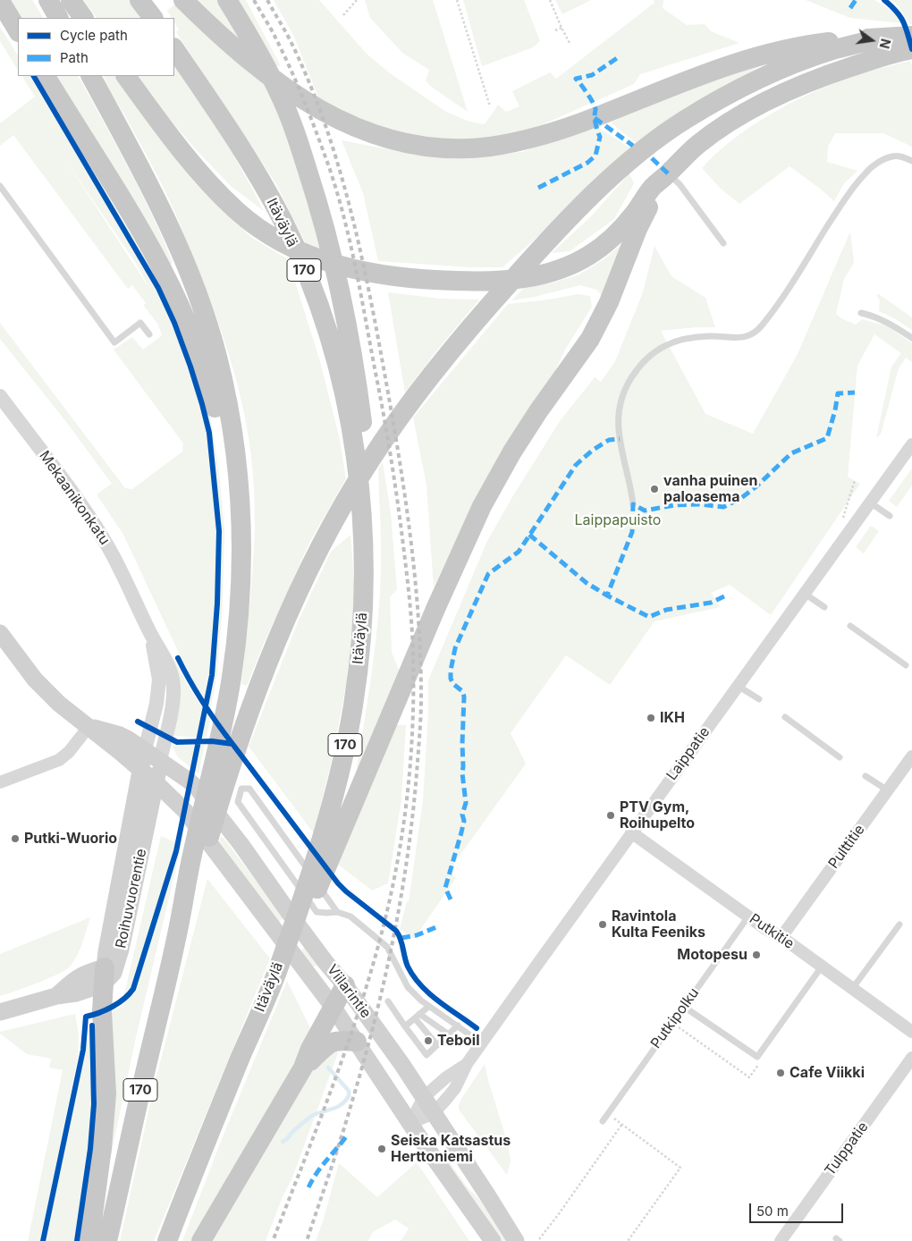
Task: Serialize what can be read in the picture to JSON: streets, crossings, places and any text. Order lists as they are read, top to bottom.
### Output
{
  "streets": {
    "highway": ["Itäväylä", "170"],
    "main road": ["Roihuvuorentie", "Viilarintie"],
    "street": [
      "Mekaanikonkatu",
      "Laippatie",
      "Pulttitie",
      "Putkitie",
      "Tulppatie"
    ],
    "lane": ["Putkipolku"]
  },
  "crossings": [
    ["Mekaanikonkatu", "Roihuvuorentie"],
    ["Mekaanikonkatu", "Viilarintie"],
    ["Laippatie", "Putkitie"],
    ["Laippatie", "Viilarintie"],
    ["Pulttitie", "Putkitie"],
    ["Roihuvuorentie", "Viilarintie"],
    ["Putkitie", "Putkipolku"]
  ],
  "parks": ["Laippapuisto"],
  "places": [
    "vanha puinen paloasema",
    "IKH",
    "PTV Gym, Roihupelto",
    "Putki-Wuorio",
    "Ravintola Kulta Feeniks",
    "Motopesu",
    "Teboil",
    "Cafe Viikki",
    "Seiska Katsastus Herttoniemi"
  ],
  "legend": ["Cycle path", "Path"],
  "scale_bar": "50 m",
  "north": "right"
}
